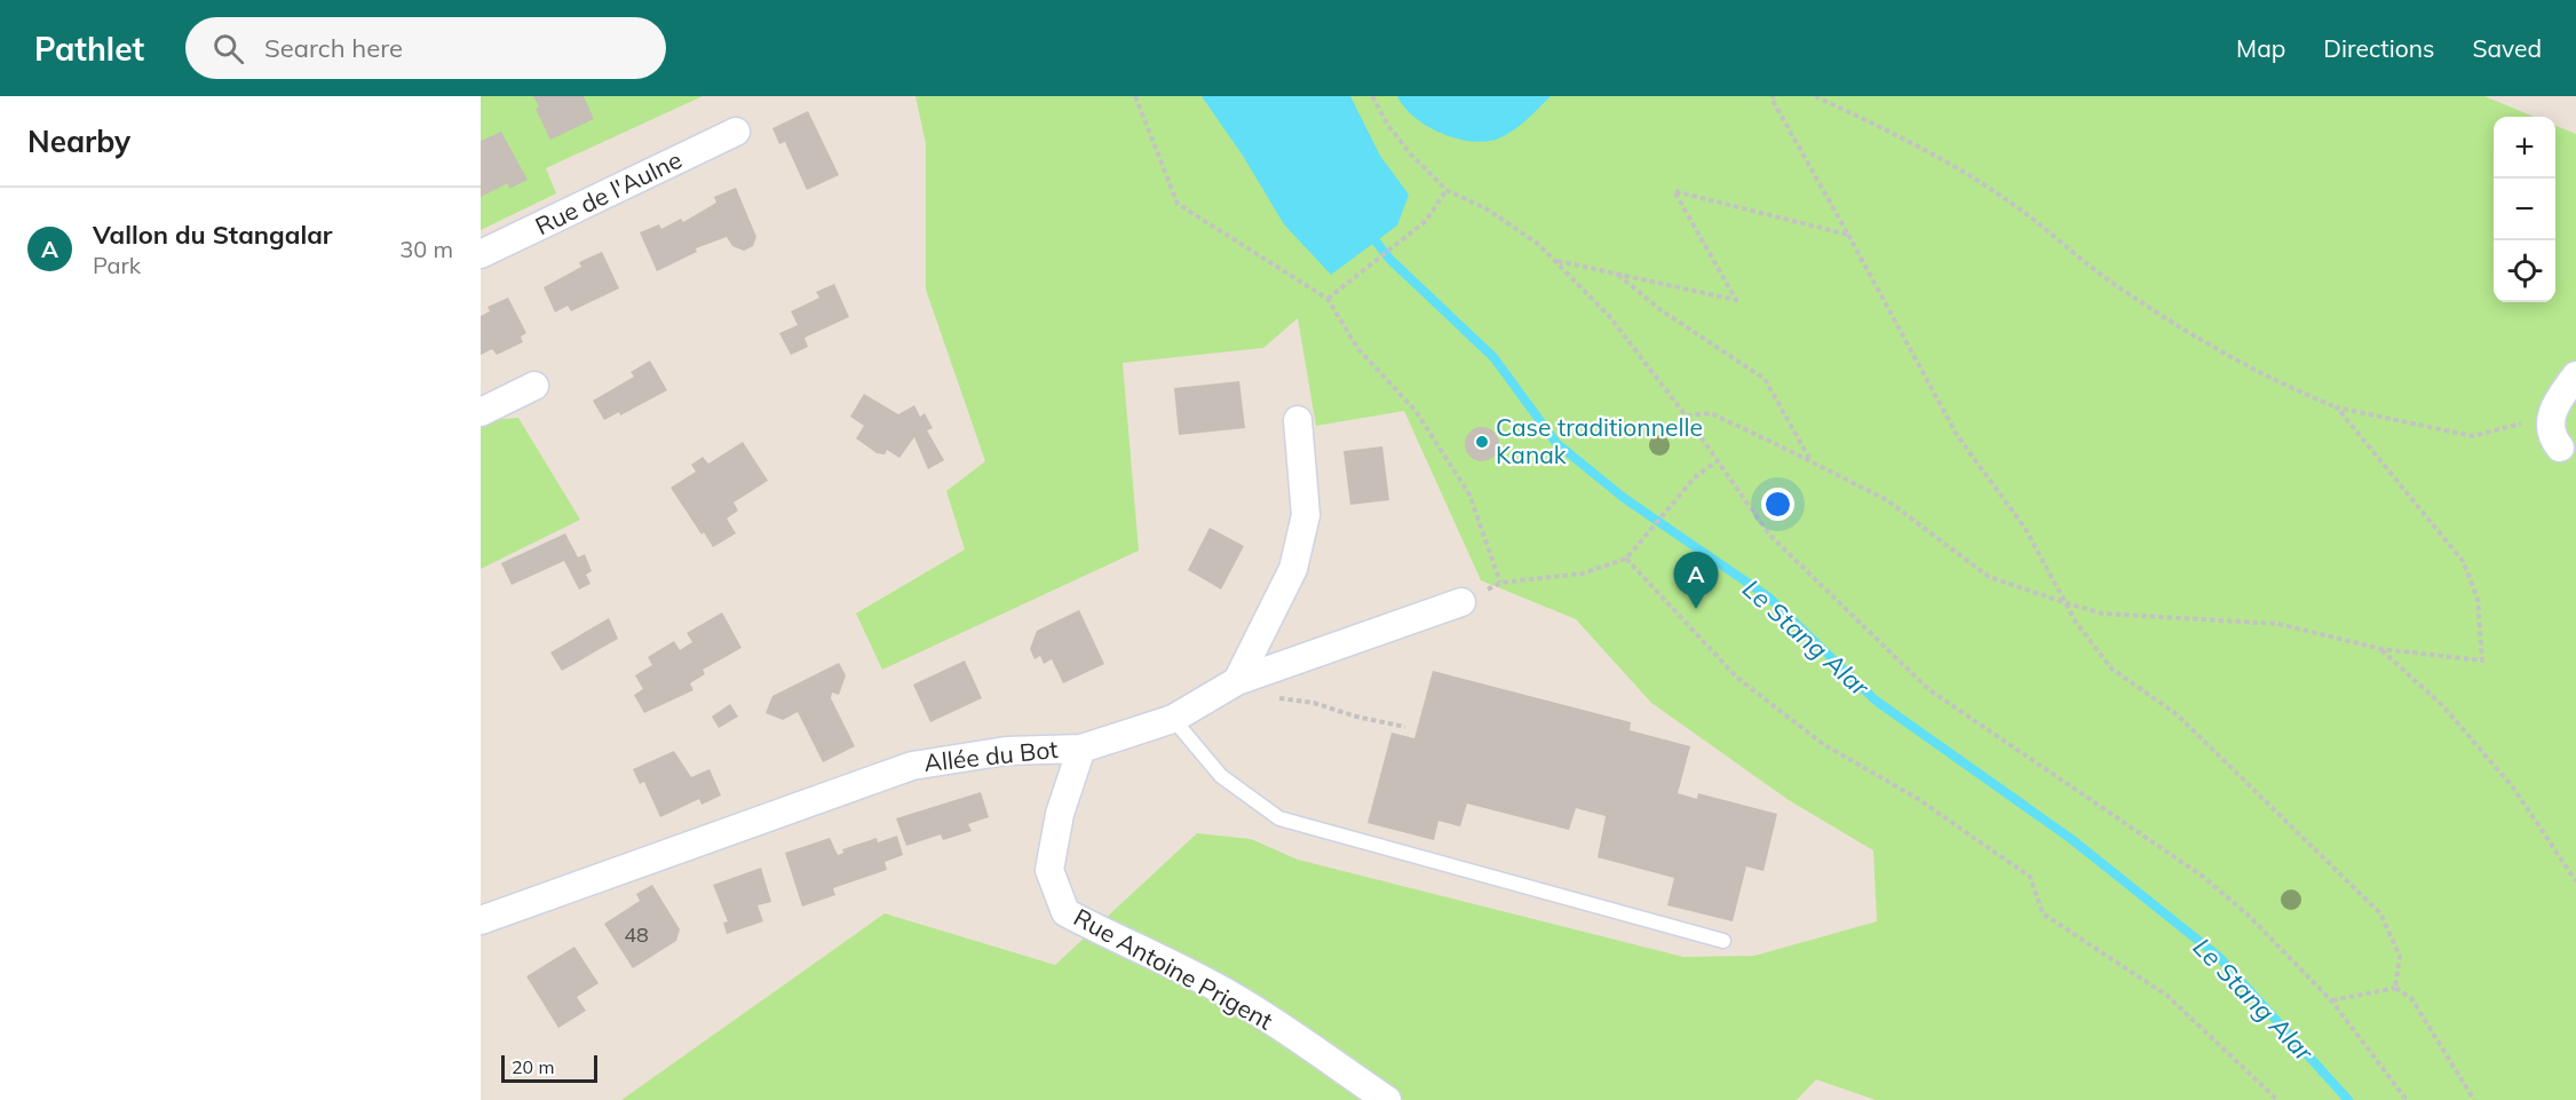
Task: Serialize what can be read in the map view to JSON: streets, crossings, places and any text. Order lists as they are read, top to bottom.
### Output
{
  "streets": {
    "street": ["Rue de l'Aulne", "Allée du Bot", "Rue Antoine Prigent"]
  },
  "crossings": [
    ["Allée du Bot", "Rue Antoine Prigent"]
  ],
  "water": ["Le Stang Alar"],
  "places": ["Case traditionnelle Kanak"],
  "house_numbers": ["48"],
  "scale_bar": "20 m",
  "page": {
    "header": "Pathlet",
    "search": "Search here",
    "nav": ["Map", "Directions", "Saved"],
    "heading": "Nearby",
    "map_buttons": ["+", "−"],
    "list": [
      {
        "mark": "A",
        "name": "Vallon du Stangalar",
        "note": "Park",
        "value": "30 m"
      }
    ],
    "pins": "A",
    "scale": "20 m"
  }
}
